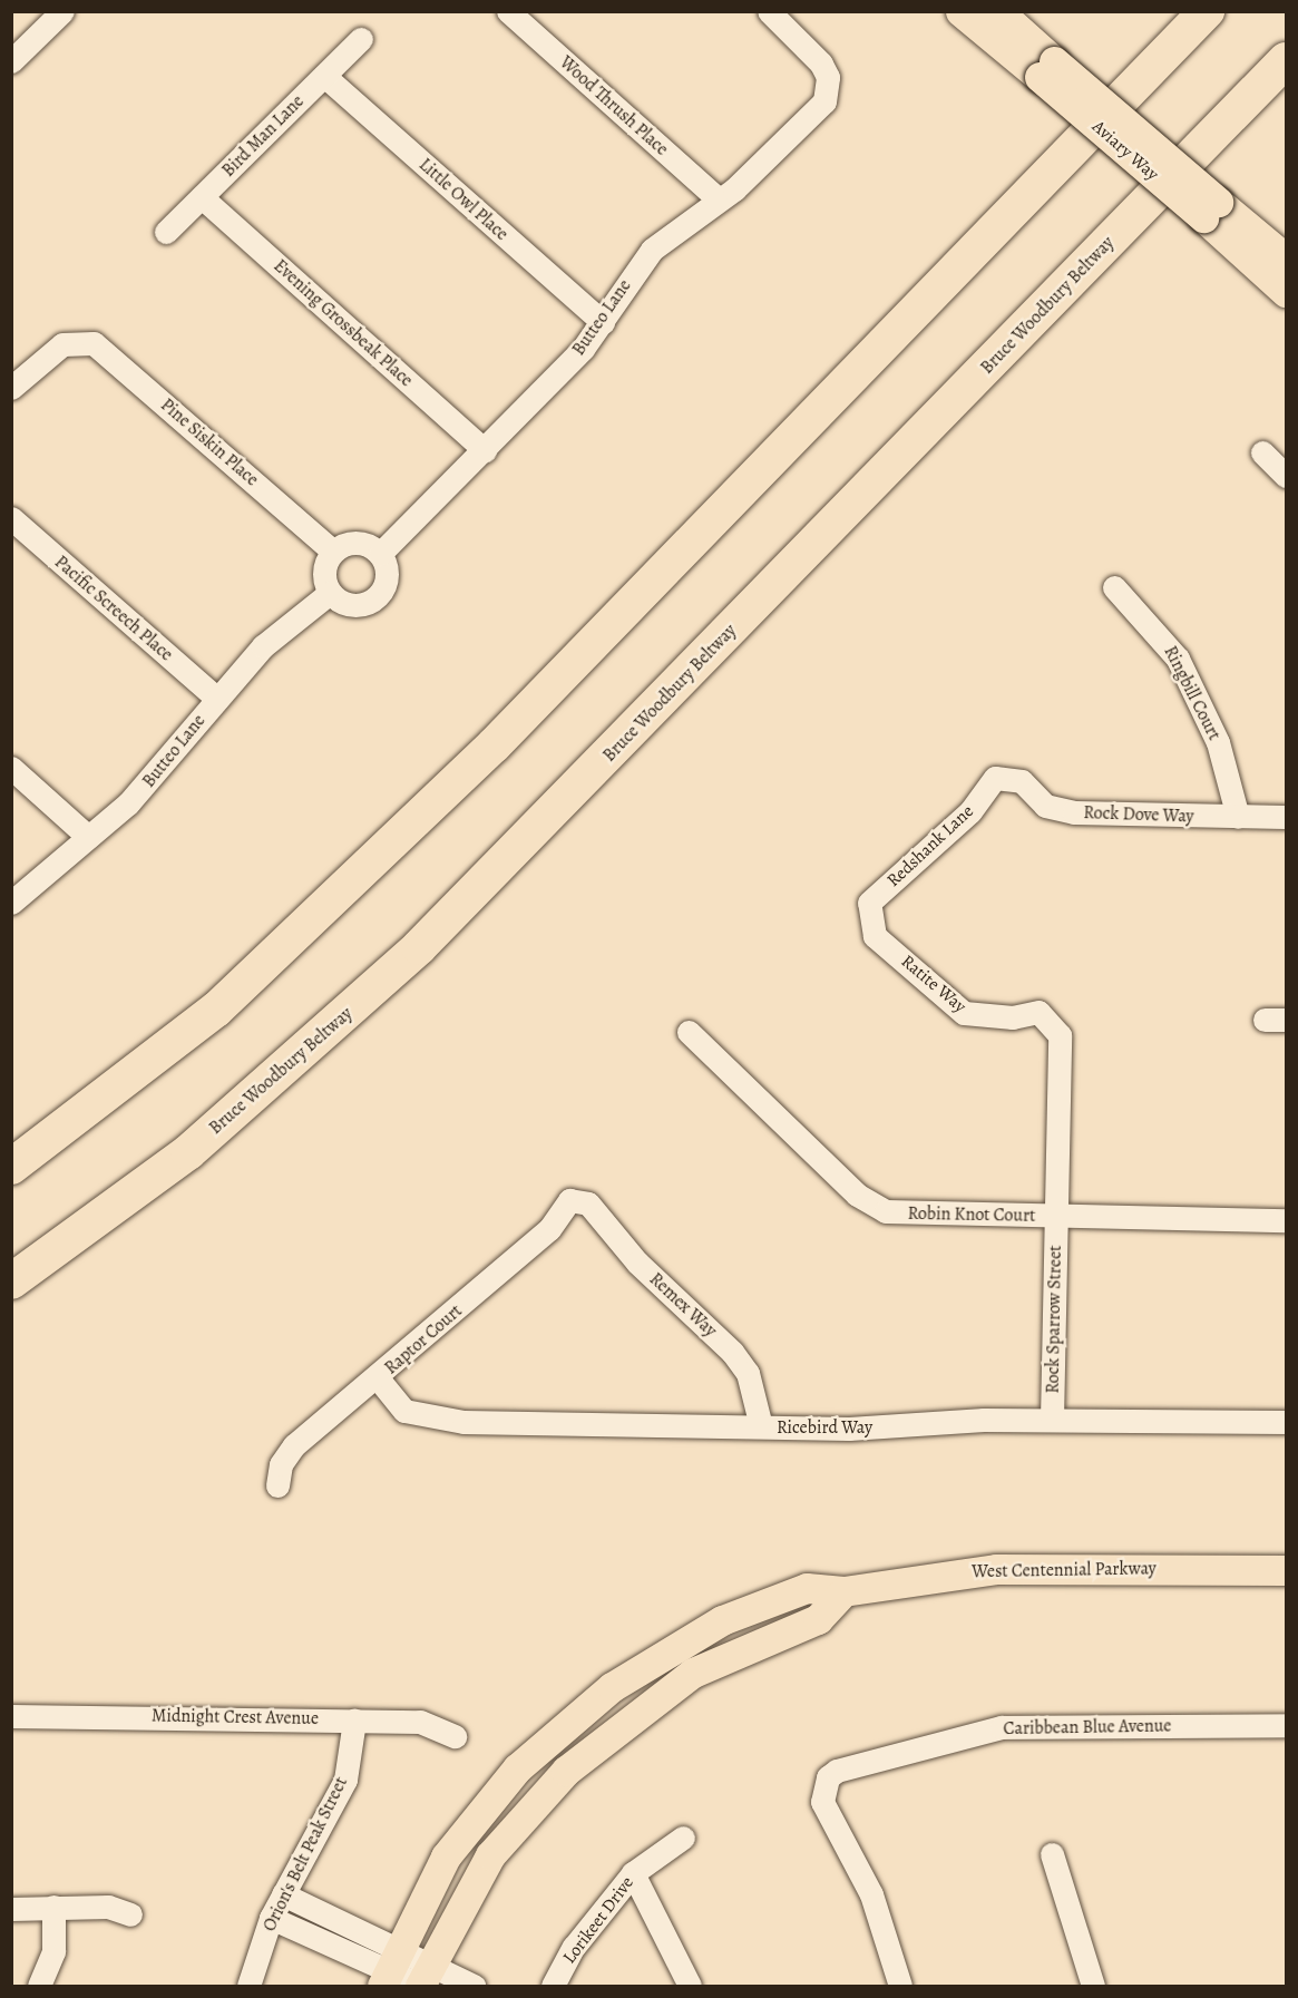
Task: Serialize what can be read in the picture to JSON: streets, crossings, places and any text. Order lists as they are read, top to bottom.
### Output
{
  "streets": {
    "highway": ["Bruce Woodbury Beltway"],
    "main road": ["Aviary Way", "West Centennial Parkway"],
    "street": [
      "Wood Thrush Place",
      "Bird Man Lane",
      "Little Owl Place",
      "Butteo Lane",
      "Evening Grossbeak Place",
      "Pine Siskin Place",
      "Pacific Screech Place",
      "Ringbill Court",
      "Rock Dove Way",
      "Redshank Lane",
      "Ratite Way",
      "Robin Knot Court",
      "Remex Way",
      "Rock Sparrow Street",
      "Raptor Court",
      "Ricebird Way",
      "Midnight Crest Avenue",
      "Caribbean Blue Avenue",
      "Orion's Belt Peak Street",
      "Lorikeet Drive"
    ]
  },
  "crossings": [
    ["Wood Thrush Place", "Butteo Lane"],
    ["Bird Man Lane", "Little Owl Place"],
    ["Bird Man Lane", "Evening Grossbeak Place"],
    ["Little Owl Place", "Butteo Lane"],
    ["Butteo Lane", "Evening Grossbeak Place"],
    ["Butteo Lane", "Pine Siskin Place"],
    ["Butteo Lane", "Pacific Screech Place"],
    ["Ringbill Court", "Rock Dove Way"],
    ["Rock Dove Way", "Redshank Lane"],
    ["Redshank Lane", "Ratite Way"],
    ["Ratite Way", "Rock Sparrow Street"],
    ["Robin Knot Court", "Rock Sparrow Street"],
    ["Remex Way", "Raptor Court"],
    ["Remex Way", "Ricebird Way"],
    ["Rock Sparrow Street", "Ricebird Way"],
    ["Raptor Court", "Ricebird Way"],
    ["Midnight Crest Avenue", "Orion's Belt Peak Street"]
  ]
}
